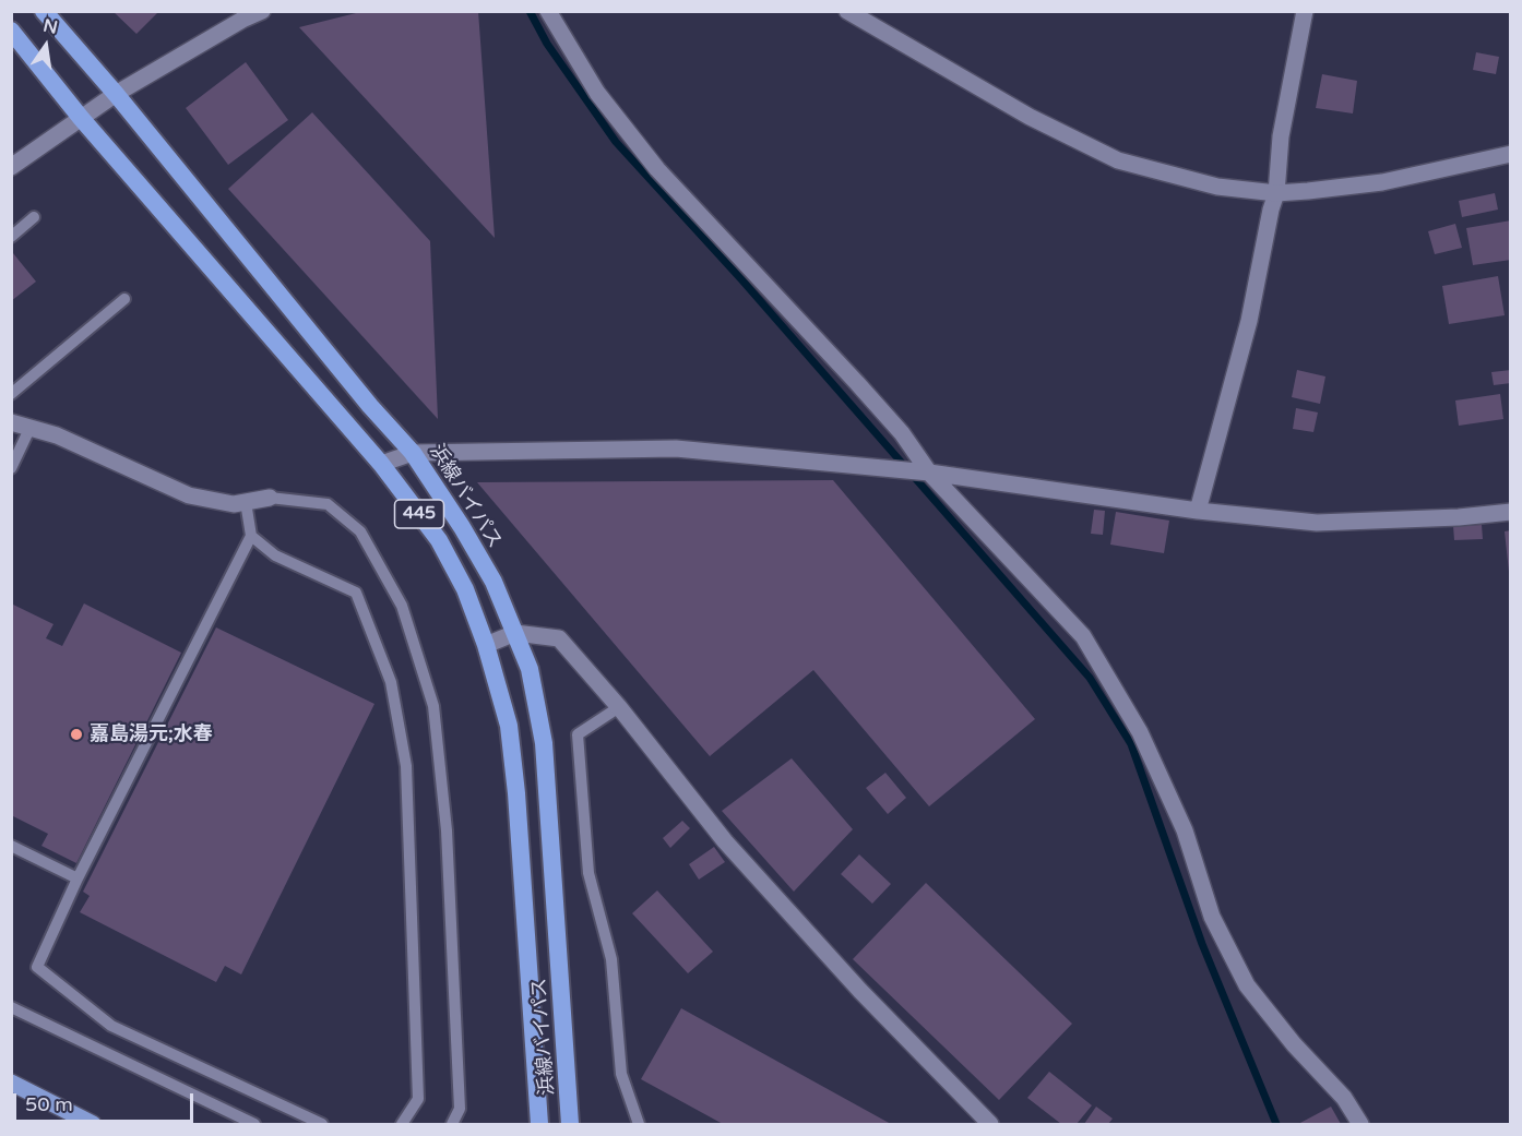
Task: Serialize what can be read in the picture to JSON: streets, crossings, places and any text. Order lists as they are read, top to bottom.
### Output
{
  "streets": {
    "highway": ["浜線バイパス", "445"]
  },
  "places": ["嘉島湯元;水春"],
  "scale_bar": "50 m",
  "north": "top"
}
